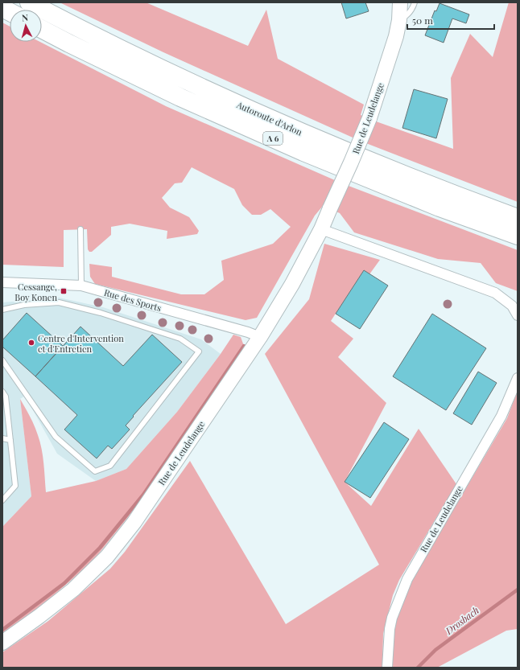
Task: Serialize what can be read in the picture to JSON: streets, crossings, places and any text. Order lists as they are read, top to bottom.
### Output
{
  "streets": {
    "highway": ["Autoroute d'Arlon", "A 6"],
    "main road": ["Rue de Leudelange"],
    "street": ["Rue des Sports"]
  },
  "crossings": [
    ["Rue de Leudelange", "Rue des Sports"]
  ],
  "water": ["Drosbach"],
  "places": {
    "transit": ["Cessange, Boy Konen"],
    "other": ["Centre d'Intervention et d'Entretien"]
  },
  "scale_bar": "50 m",
  "north": "top"
}
